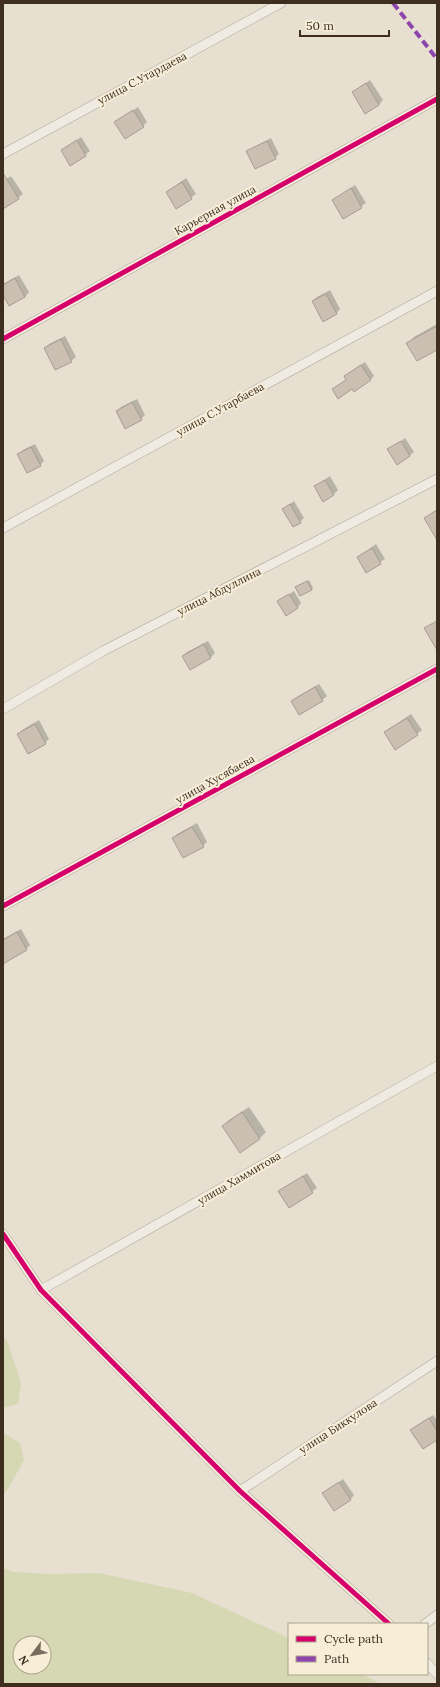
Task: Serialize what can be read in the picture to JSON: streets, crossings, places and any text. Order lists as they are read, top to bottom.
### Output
{
  "streets": {
    "street": [
      "улица С.Утардаева",
      "Карьерная улица",
      "улица С.Утарбаева",
      "улица Абдуллина",
      "улица Хусябаева",
      "улица Хаммитова",
      "улица Биккулова"
    ]
  },
  "legend": ["Cycle path", "Path"],
  "scale_bar": "50 m",
  "north": "bottom left"
}
